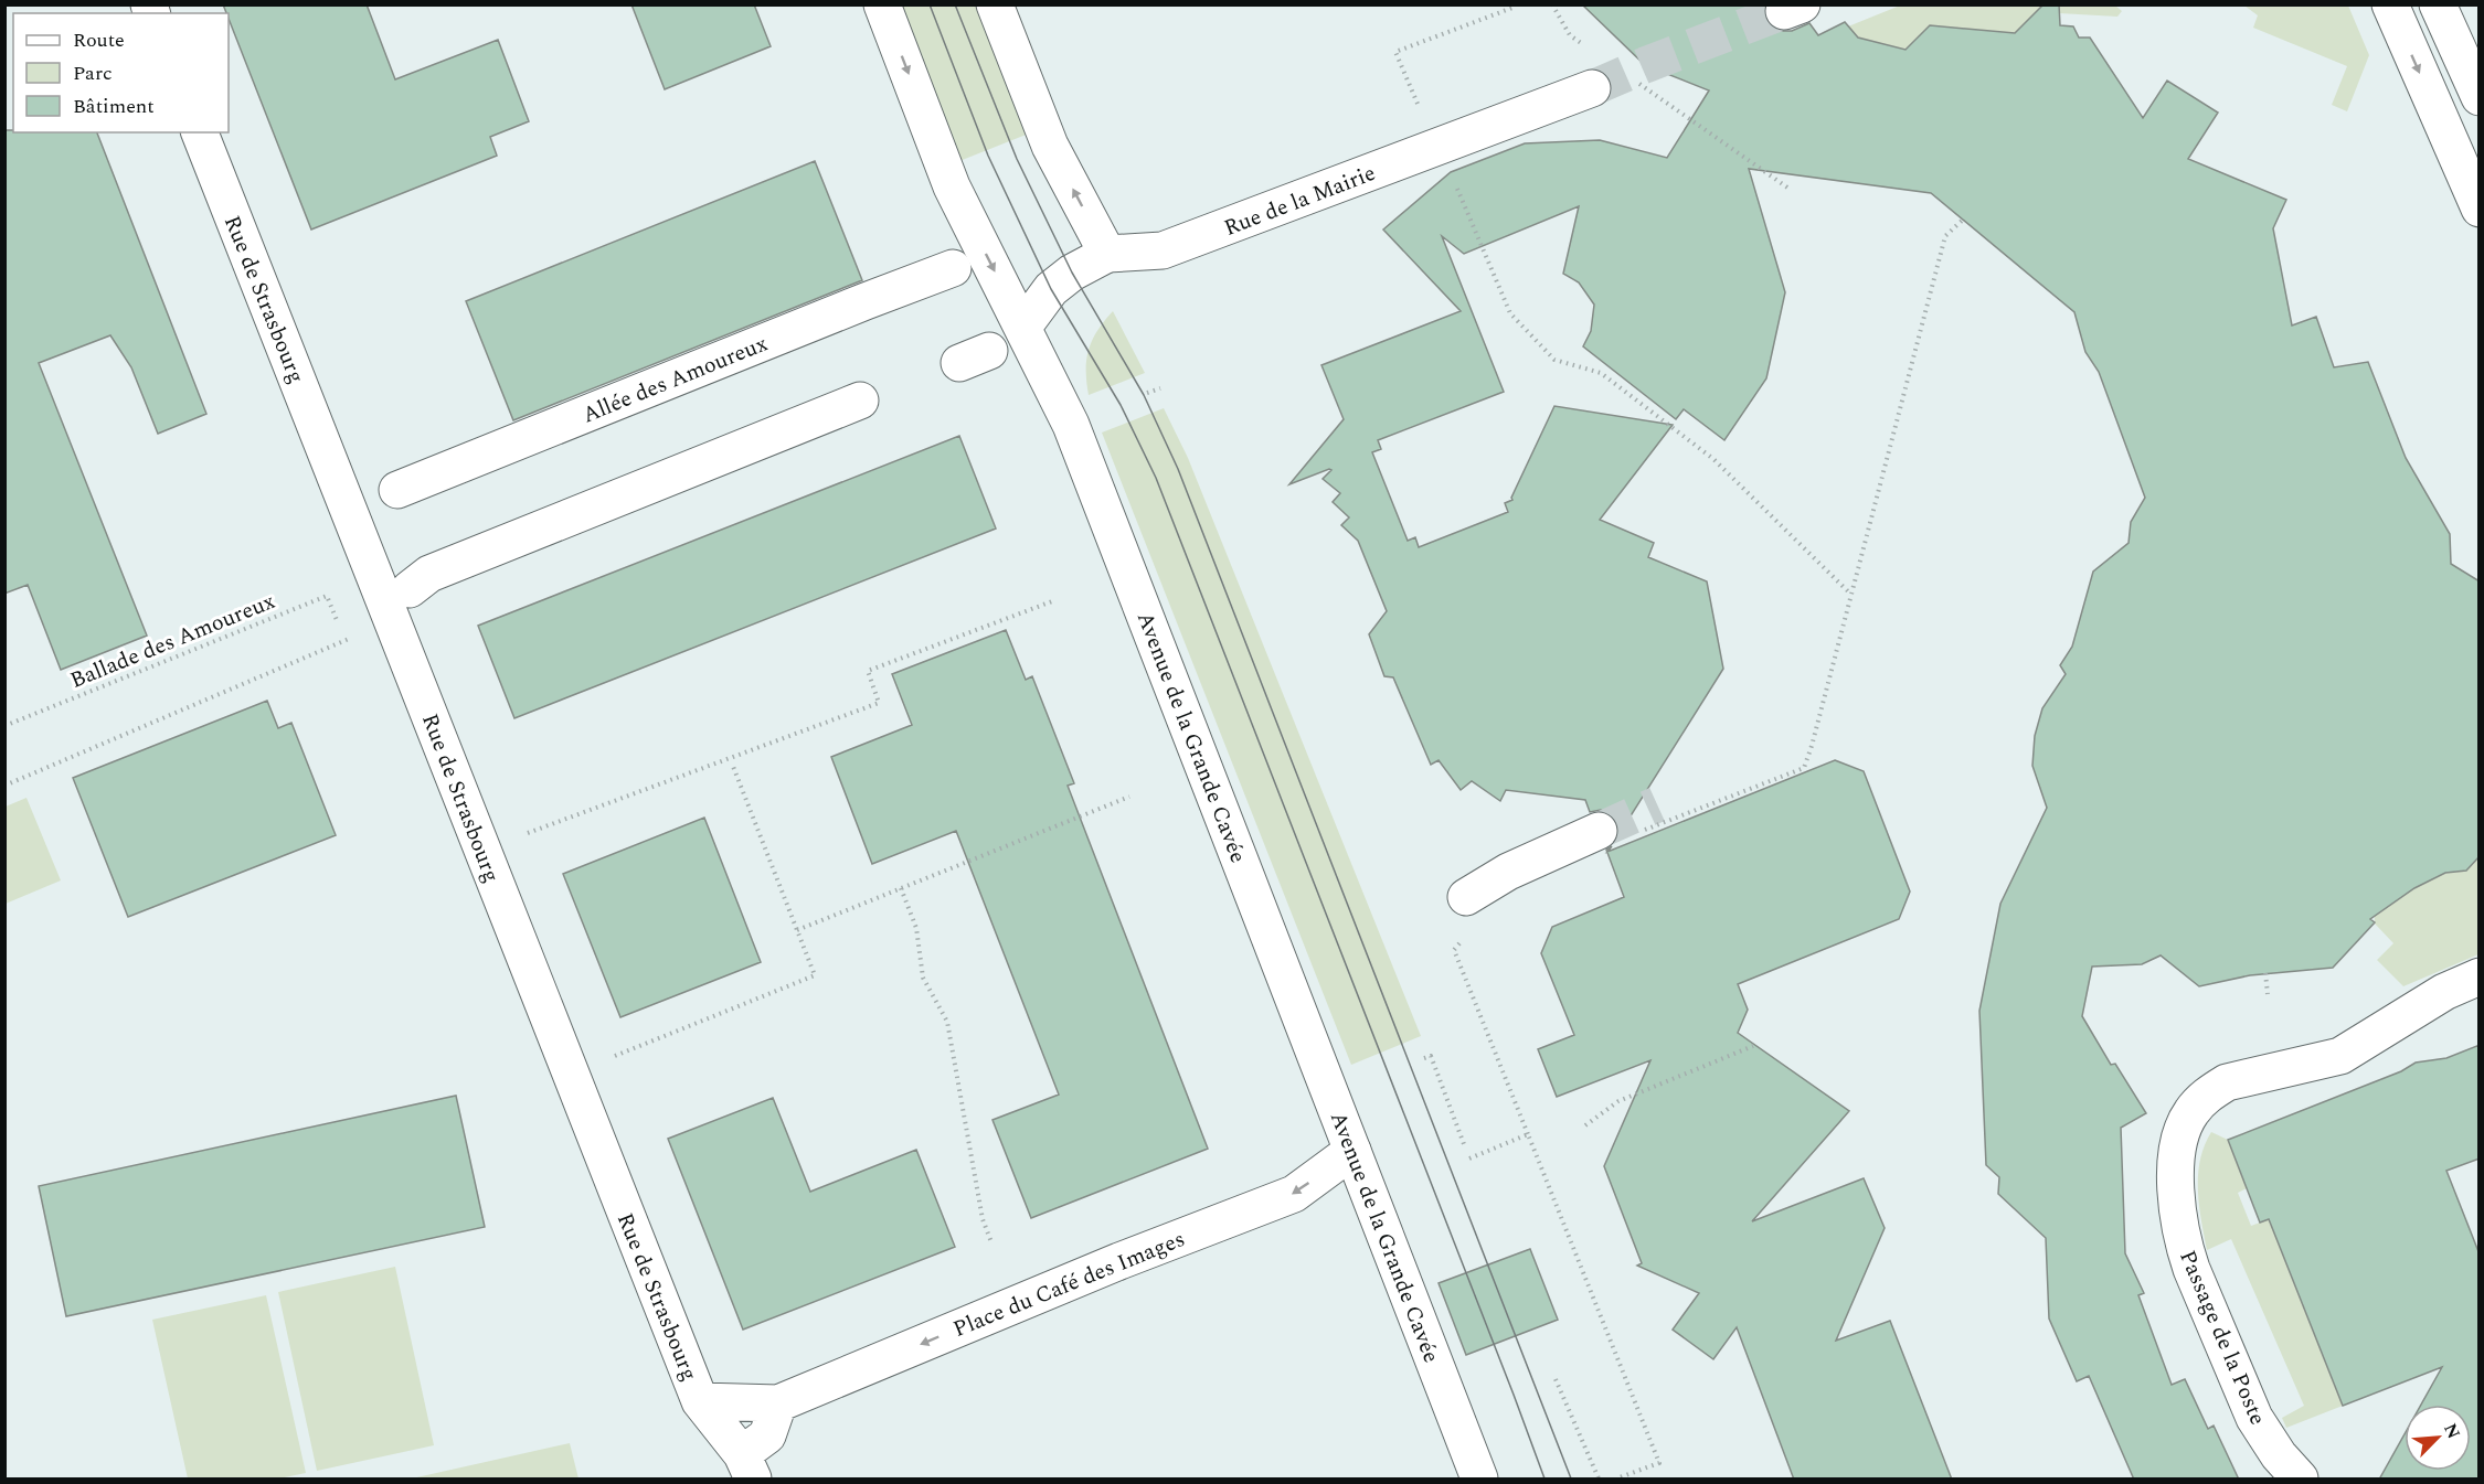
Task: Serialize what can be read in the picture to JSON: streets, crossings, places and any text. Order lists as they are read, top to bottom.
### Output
{
  "streets": {
    "street": [
      "Rue de la Mairie",
      "Rue de Strasbourg",
      "Allée des Amoureux",
      "Avenue de la Grande Cavée",
      "Place du Café des Images",
      "Passage de la Poste"
    ],
    "path": ["Ballade des Amoureux"]
  },
  "crossings": [
    ["Rue de la Mairie", "Avenue de la Grande Cavée"],
    ["Rue de Strasbourg", "Place du Café des Images"],
    ["Avenue de la Grande Cavée", "Place du Café des Images"]
  ],
  "one_way": ["Place du Café des Images"],
  "legend": ["Route", "Parc", "Bâtiment"],
  "north": "top right"
}
